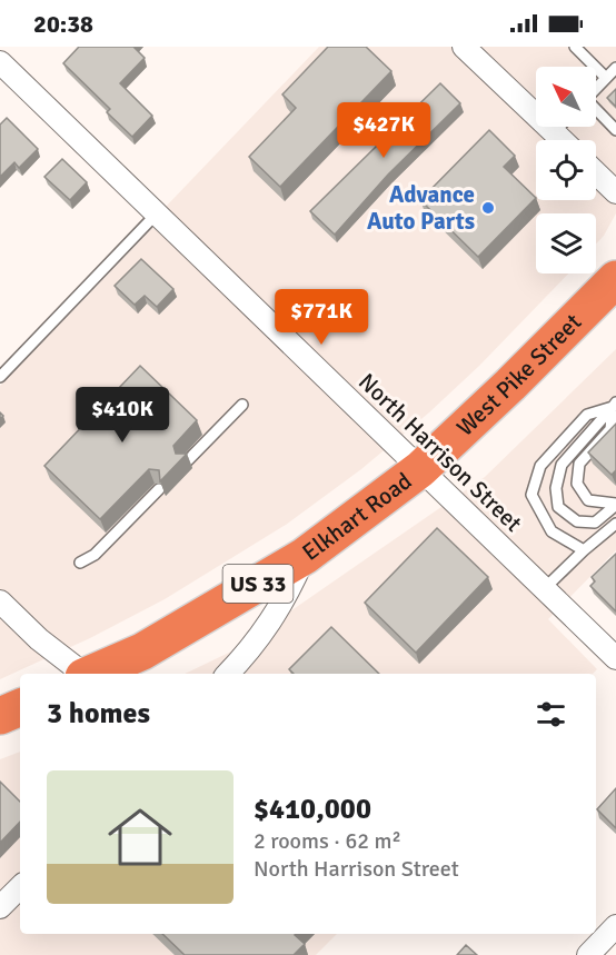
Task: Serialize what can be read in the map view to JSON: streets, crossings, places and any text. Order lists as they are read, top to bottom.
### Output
{
  "streets": {
    "highway": ["West Pike Street", "Elkhart Road", "US 33"],
    "street": ["North Harrison Street"]
  },
  "crossings": [
    ["West Pike Street", "North Harrison Street"],
    ["West Pike Street", "Elkhart Road"],
    ["North Harrison Street", "Elkhart Road"]
  ],
  "places": ["Advance Auto Parts"],
  "north": "top left",
  "page": {
    "status": "20:38",
    "price": ["$427K", "$771K", "$410K"],
    "heading": "3 homes",
    "list": [
      {
        "name": "$410,000",
        "note": "2 rooms · 62 m² · North Harrison Street"
      }
    ]
  }
}
